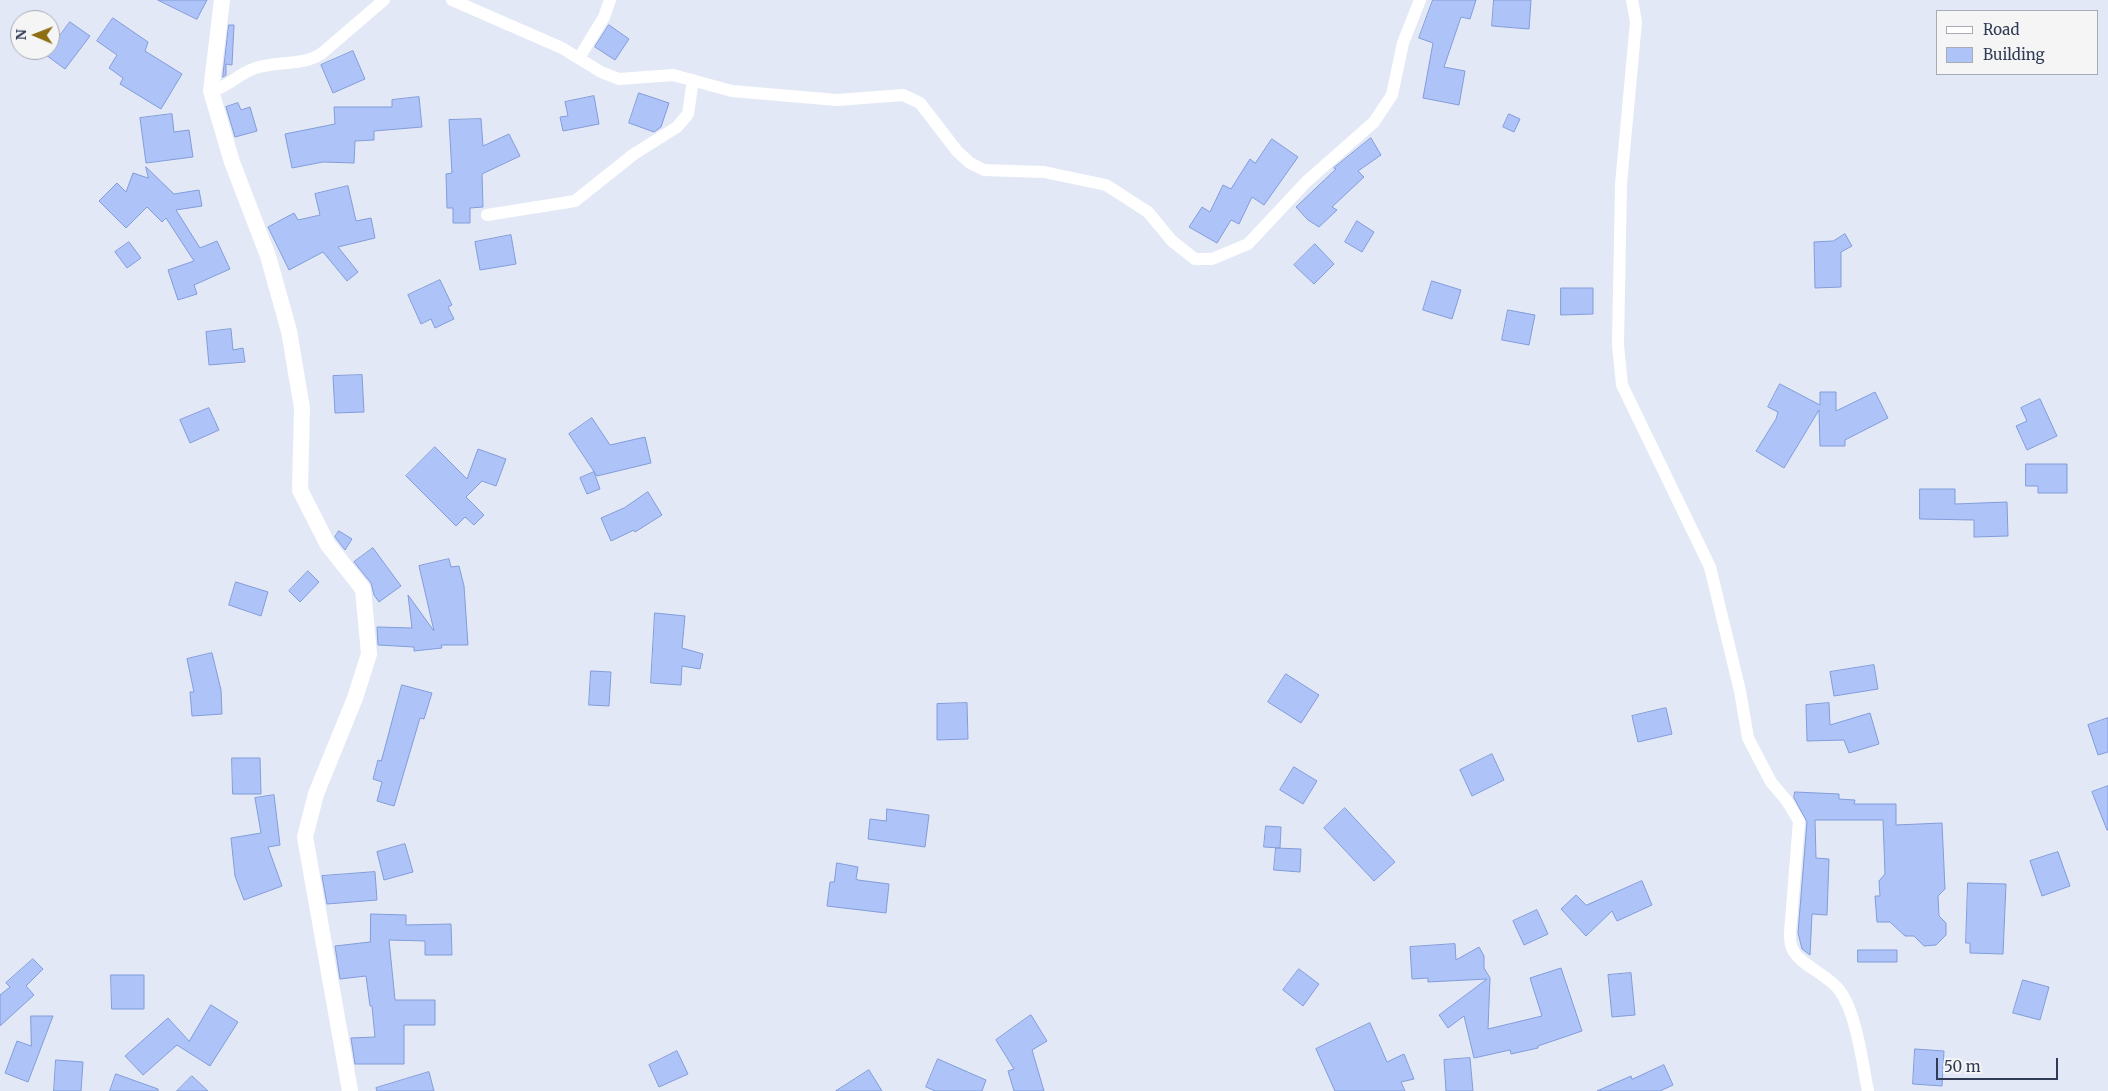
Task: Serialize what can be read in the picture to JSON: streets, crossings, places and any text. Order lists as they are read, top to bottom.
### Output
{
  "legend": ["Road", "Building"],
  "scale_bar": "50 m",
  "north": "left"
}
